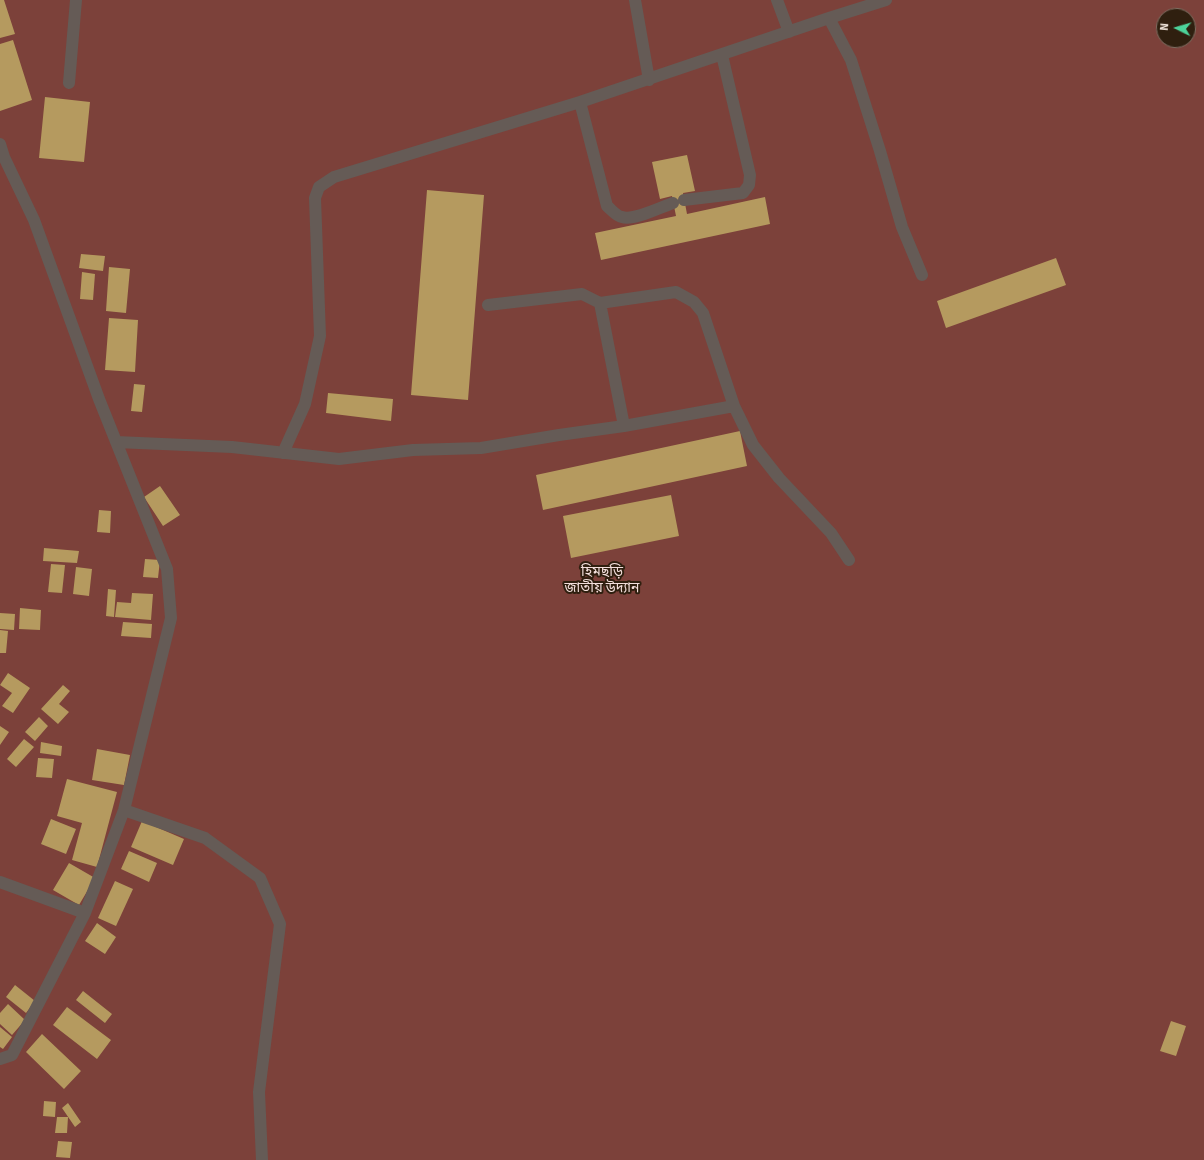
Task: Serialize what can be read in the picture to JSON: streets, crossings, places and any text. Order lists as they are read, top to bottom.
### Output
{
  "parks": ["হিমছড়ি জাতীয় উদ্যান"],
  "north": "left"
}
